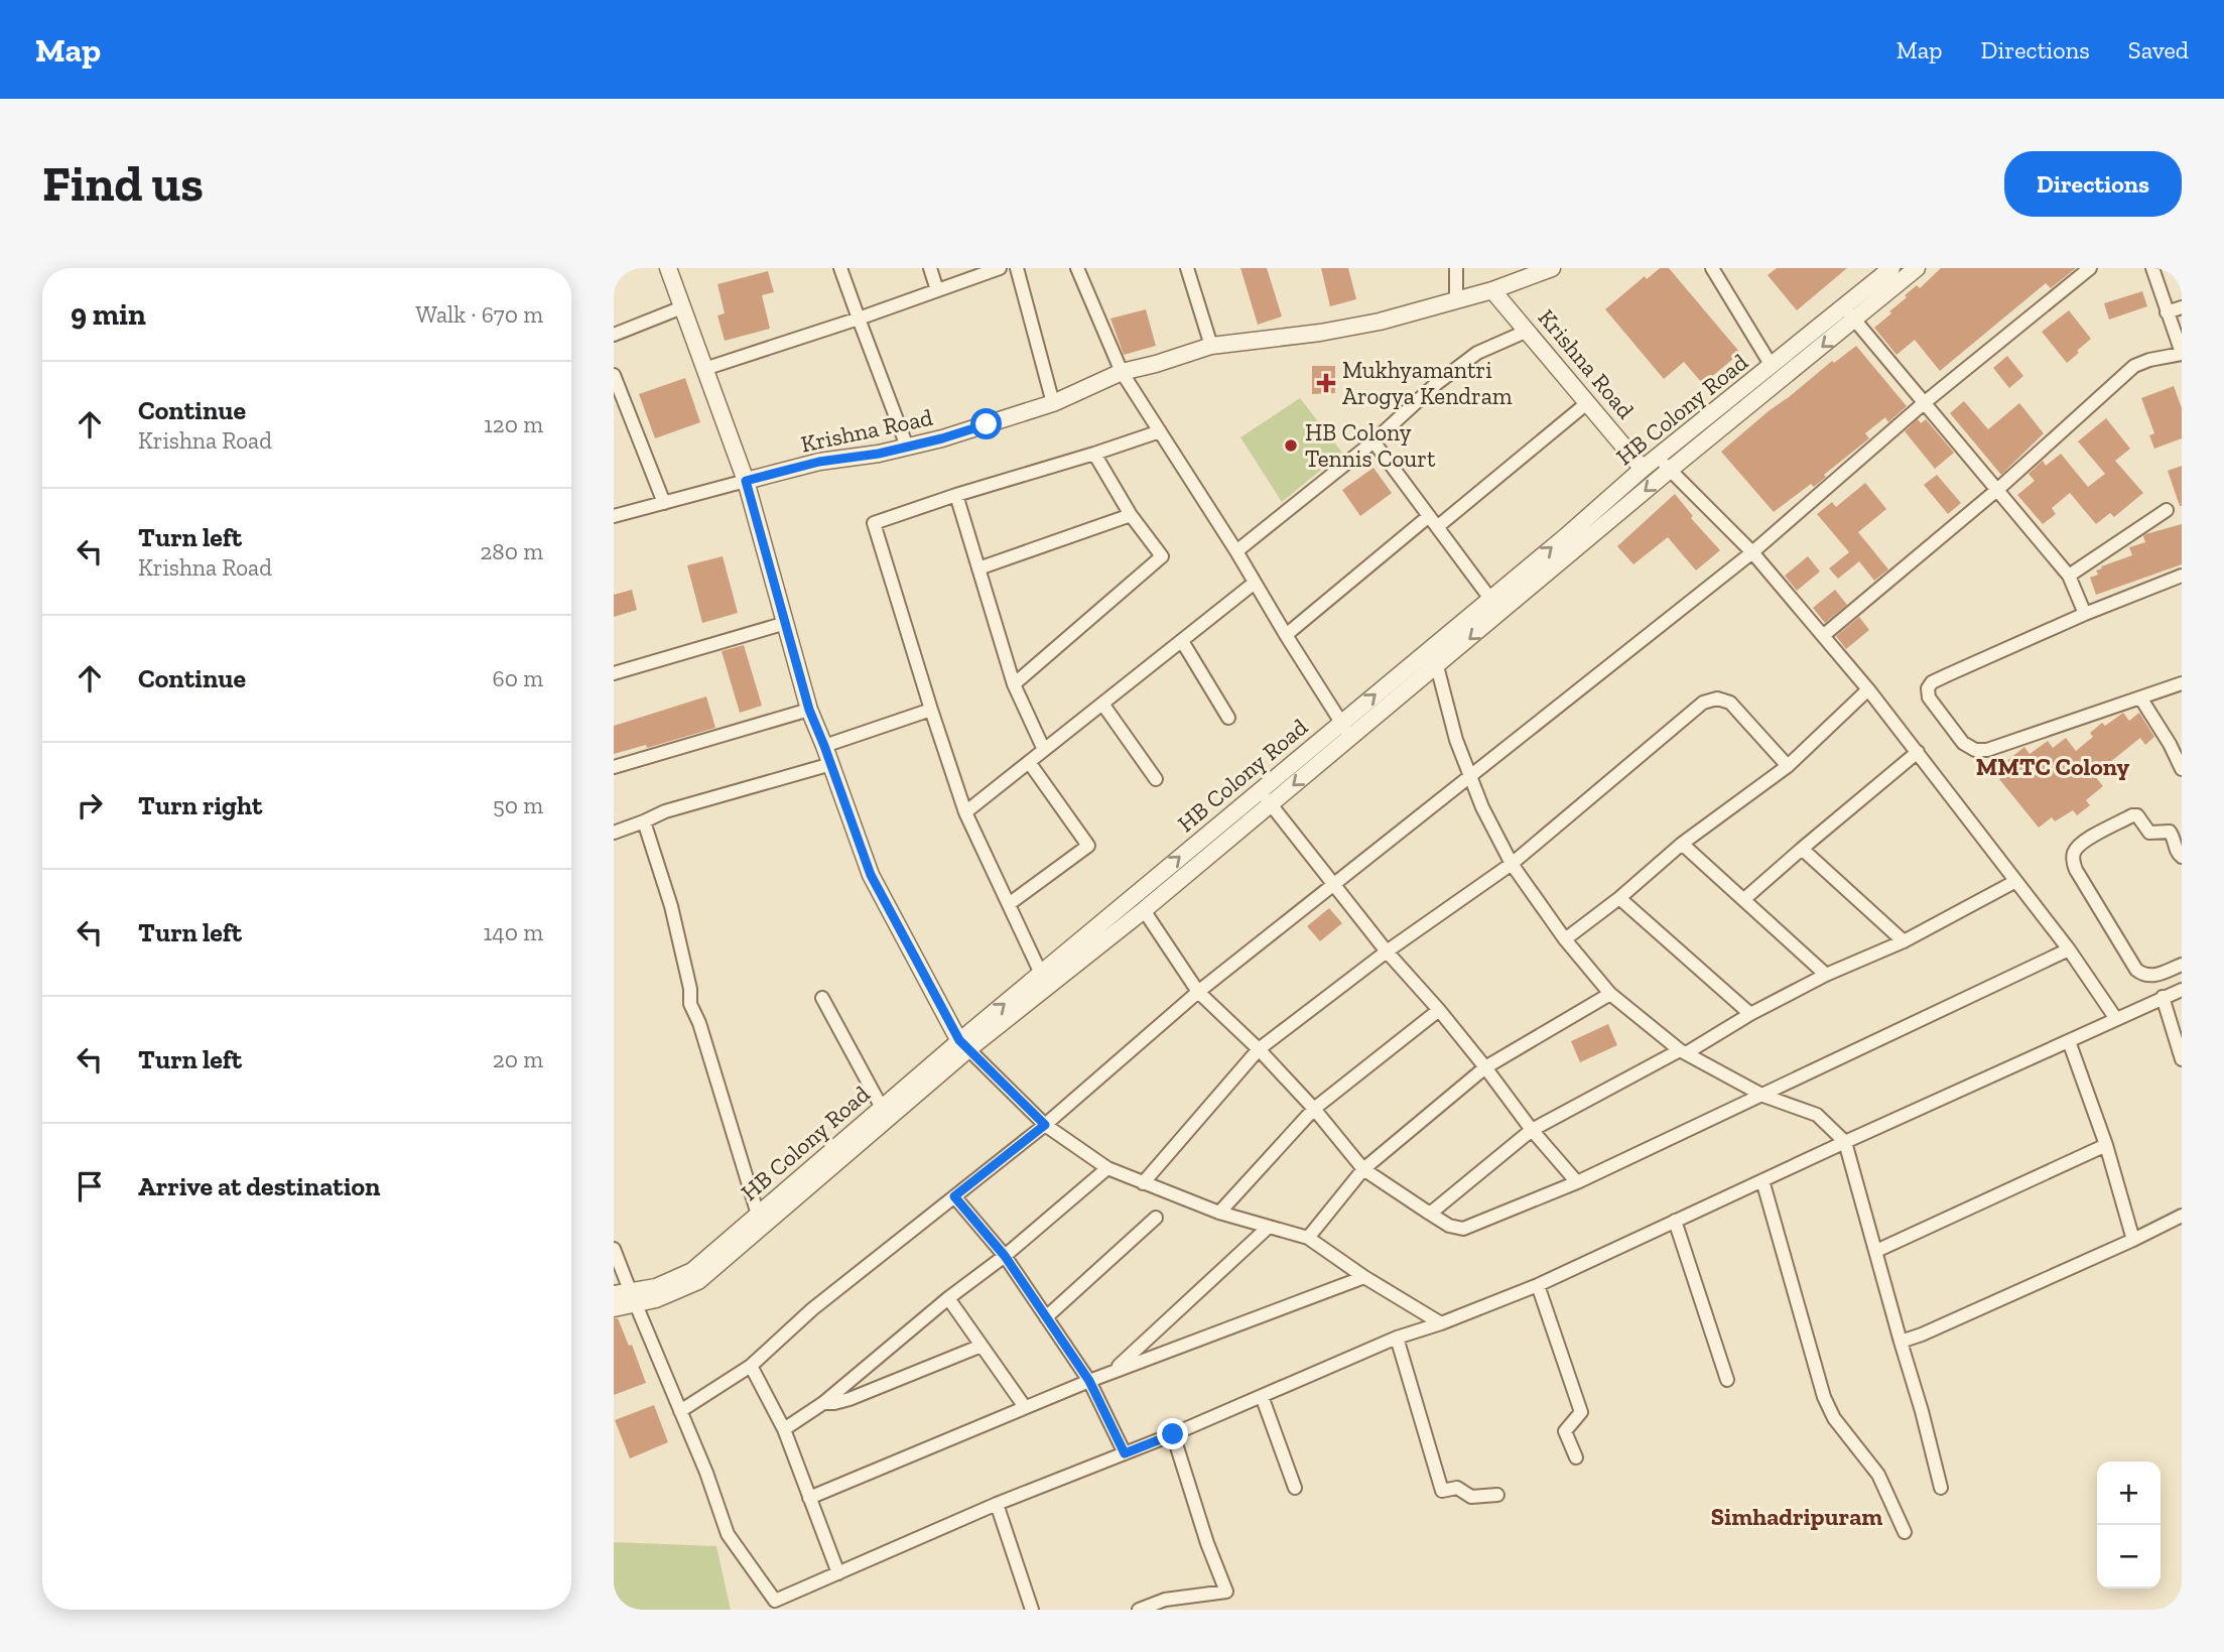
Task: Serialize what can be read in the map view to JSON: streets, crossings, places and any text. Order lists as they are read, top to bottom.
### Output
{
  "streets": {
    "street": ["Krishna Road", "HB Colony Road"]
  },
  "crossings": [
    ["Krishna Road", "HB Colony Road"]
  ],
  "districts": ["MMTC Colony", "Simhadripuram"],
  "places": {
    "health": ["Mukhyamantri Arogya Kendram"],
    "other": ["HB Colony Tennis Court"]
  },
  "page": {
    "header": "Map",
    "nav": ["Map", "Directions", "Saved"],
    "buttons": "Directions",
    "title": "Find us",
    "heading": ["9 min", "Walk · 670 m"],
    "list": [
      ["Continue", "Krishna Road", "120 m"],
      ["Turn left", "Krishna Road", "280 m"],
      ["Continue", "60 m"],
      ["Turn right", "50 m"],
      ["Turn left", "140 m"],
      ["Turn left", "20 m"],
      "Arrive at destination"
    ],
    "map_buttons": ["+", "−"]
  }
}
